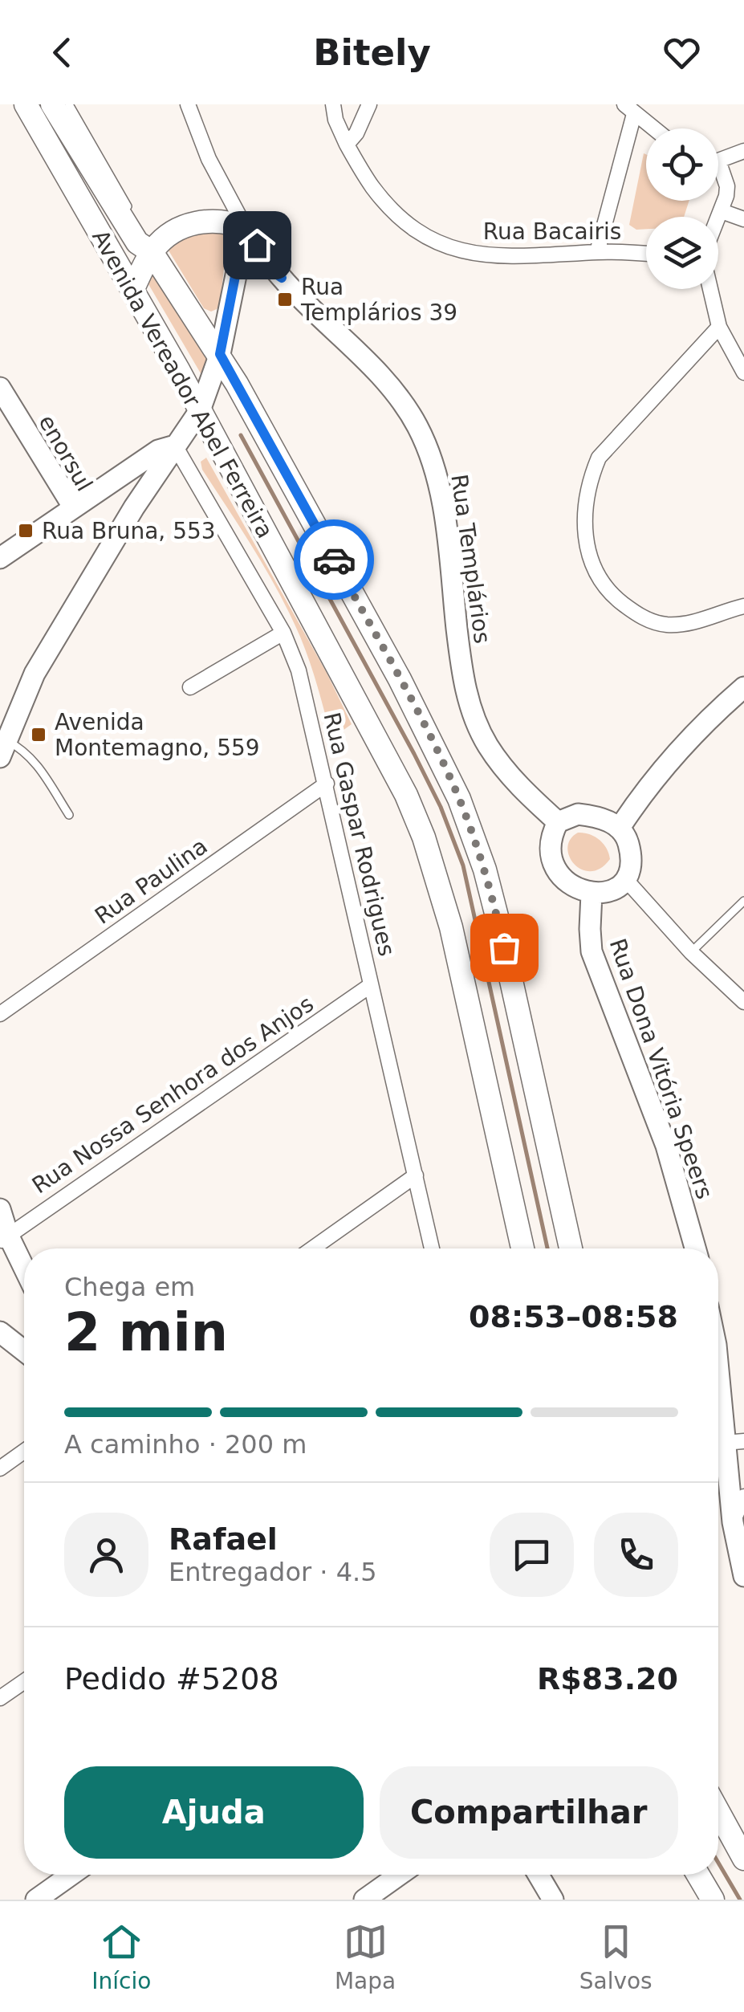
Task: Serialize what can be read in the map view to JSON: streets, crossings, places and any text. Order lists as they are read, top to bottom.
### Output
{
  "streets": {
    "main road": ["Avenida Vereador Abel Ferreira"],
    "street": [
      "Rua Bacairis",
      "enorsul",
      "Rua Templários",
      "Rua Gaspar Rodrigues",
      "Rua Paulina",
      "Rua Dona Vitória Speers",
      "Rua Nossa Senhora dos Anjos"
    ]
  },
  "crossings": [
    ["Rua Templários", "Rua Dona Vitória Speers"],
    ["Rua Gaspar Rodrigues", "Rua Paulina"],
    ["Rua Gaspar Rodrigues", "Rua Nossa Senhora dos Anjos"]
  ],
  "places": {
    "transit": ["Rua Templários 39", "Rua Bruna, 553", "Avenida Montemagno, 559"]
  },
  "page": {
    "header": "Bitely",
    "heading": ["2 min", "Chega em", "08:53–08:58"],
    "panel": [
      "Rafael",
      "Entregador · 4.5",
      "Pedido #5208",
      "R$83.20"
    ],
    "bar": "A caminho · 200 m",
    "buttons": ["Ajuda", "Compartilhar"],
    "tabs": ["Início", "Mapa", "Salvos"]
  }
}
